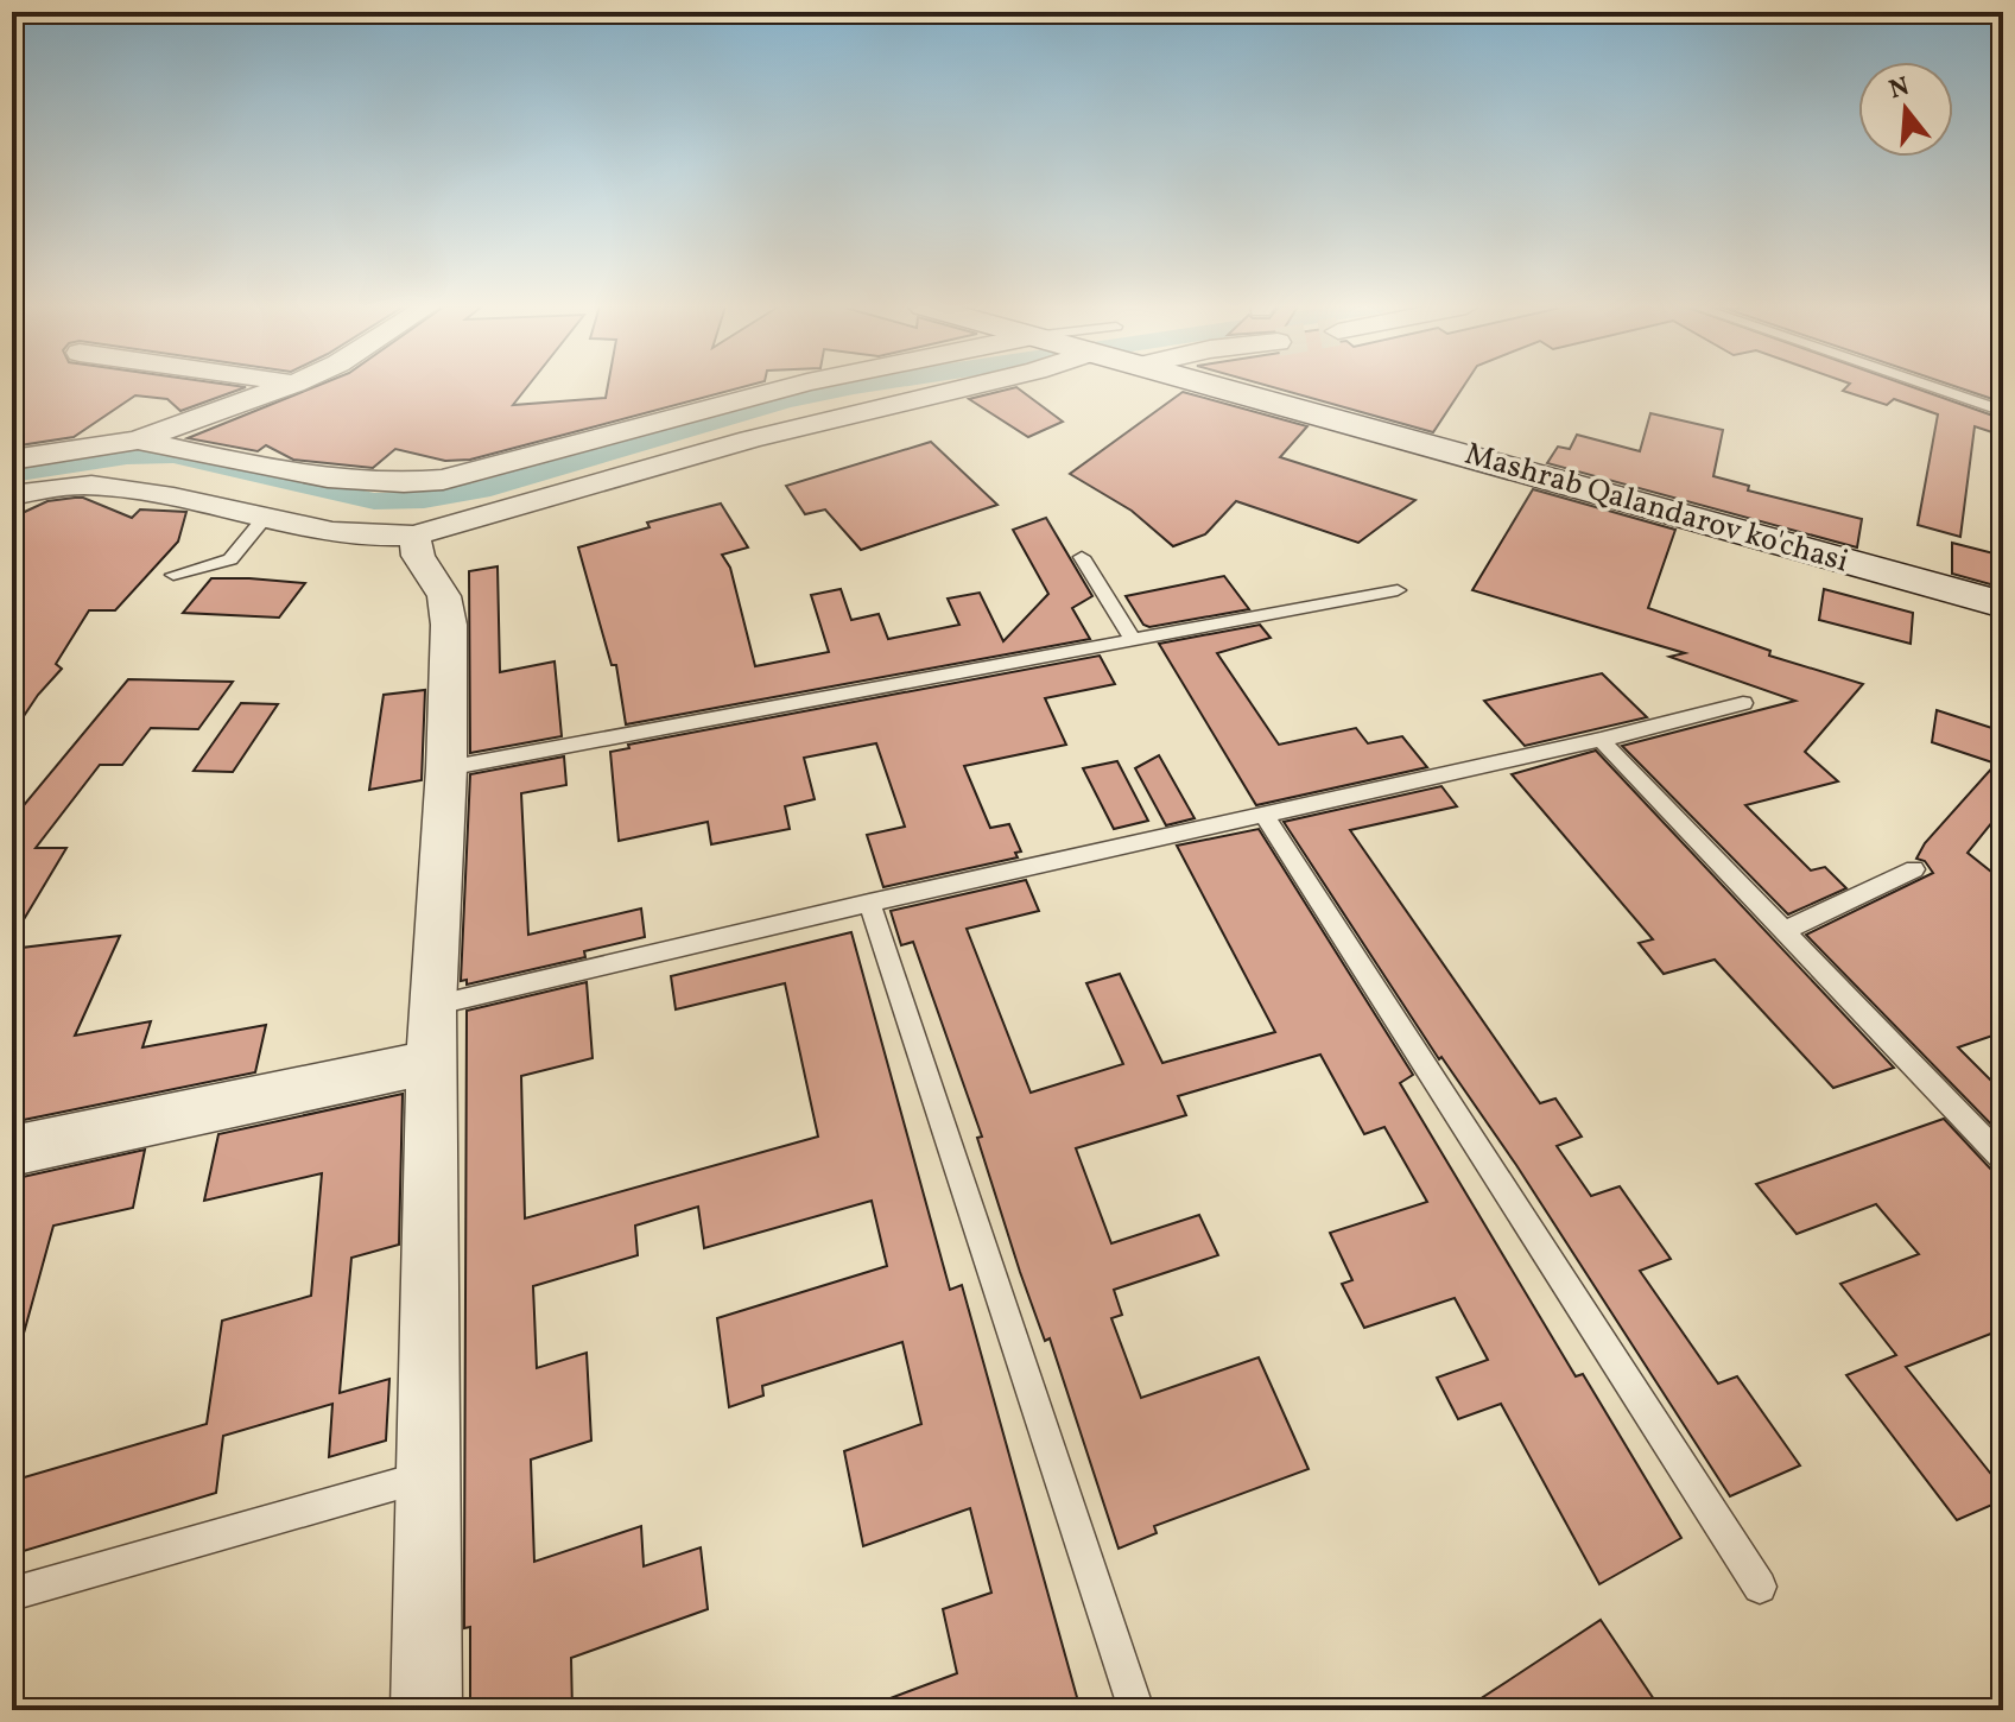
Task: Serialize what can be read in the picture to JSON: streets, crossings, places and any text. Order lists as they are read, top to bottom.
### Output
{
  "streets": {
    "main road": ["Mashrab Qalandarov ko'chasi"]
  },
  "north": "top"
}
